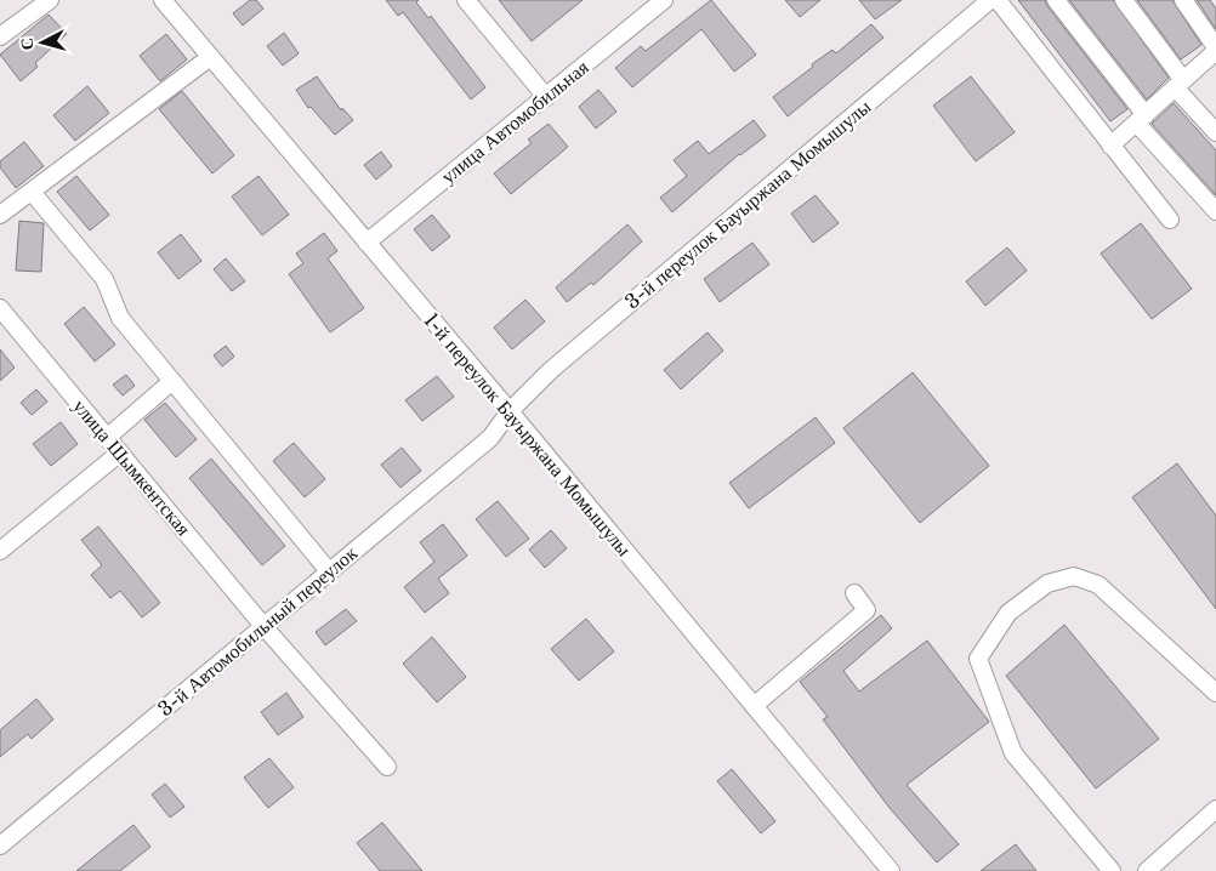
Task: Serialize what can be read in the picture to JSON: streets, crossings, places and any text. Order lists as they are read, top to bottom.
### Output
{
  "streets": {
    "street": [
      "улица Автомобильная",
      "3-й переулок Бауыржана Момышулы",
      "1-й переулок Бауыржана Момышулы",
      "улица Шымкентская",
      "3-й Автомобильный переулок"
    ]
  },
  "crossings": [
    ["улица Автомобильная", "1-й переулок Бауыржана Момышулы"],
    ["3-й переулок Бауыржана Момышулы", "1-й переулок Бауыржана Момышулы"],
    ["3-й переулок Бауыржана Момышулы", "3-й Автомобильный переулок"],
    ["1-й переулок Бауыржана Момышулы", "3-й Автомобильный переулок"],
    ["улица Шымкентская", "3-й Автомобильный переулок"]
  ],
  "north": "left"
}
